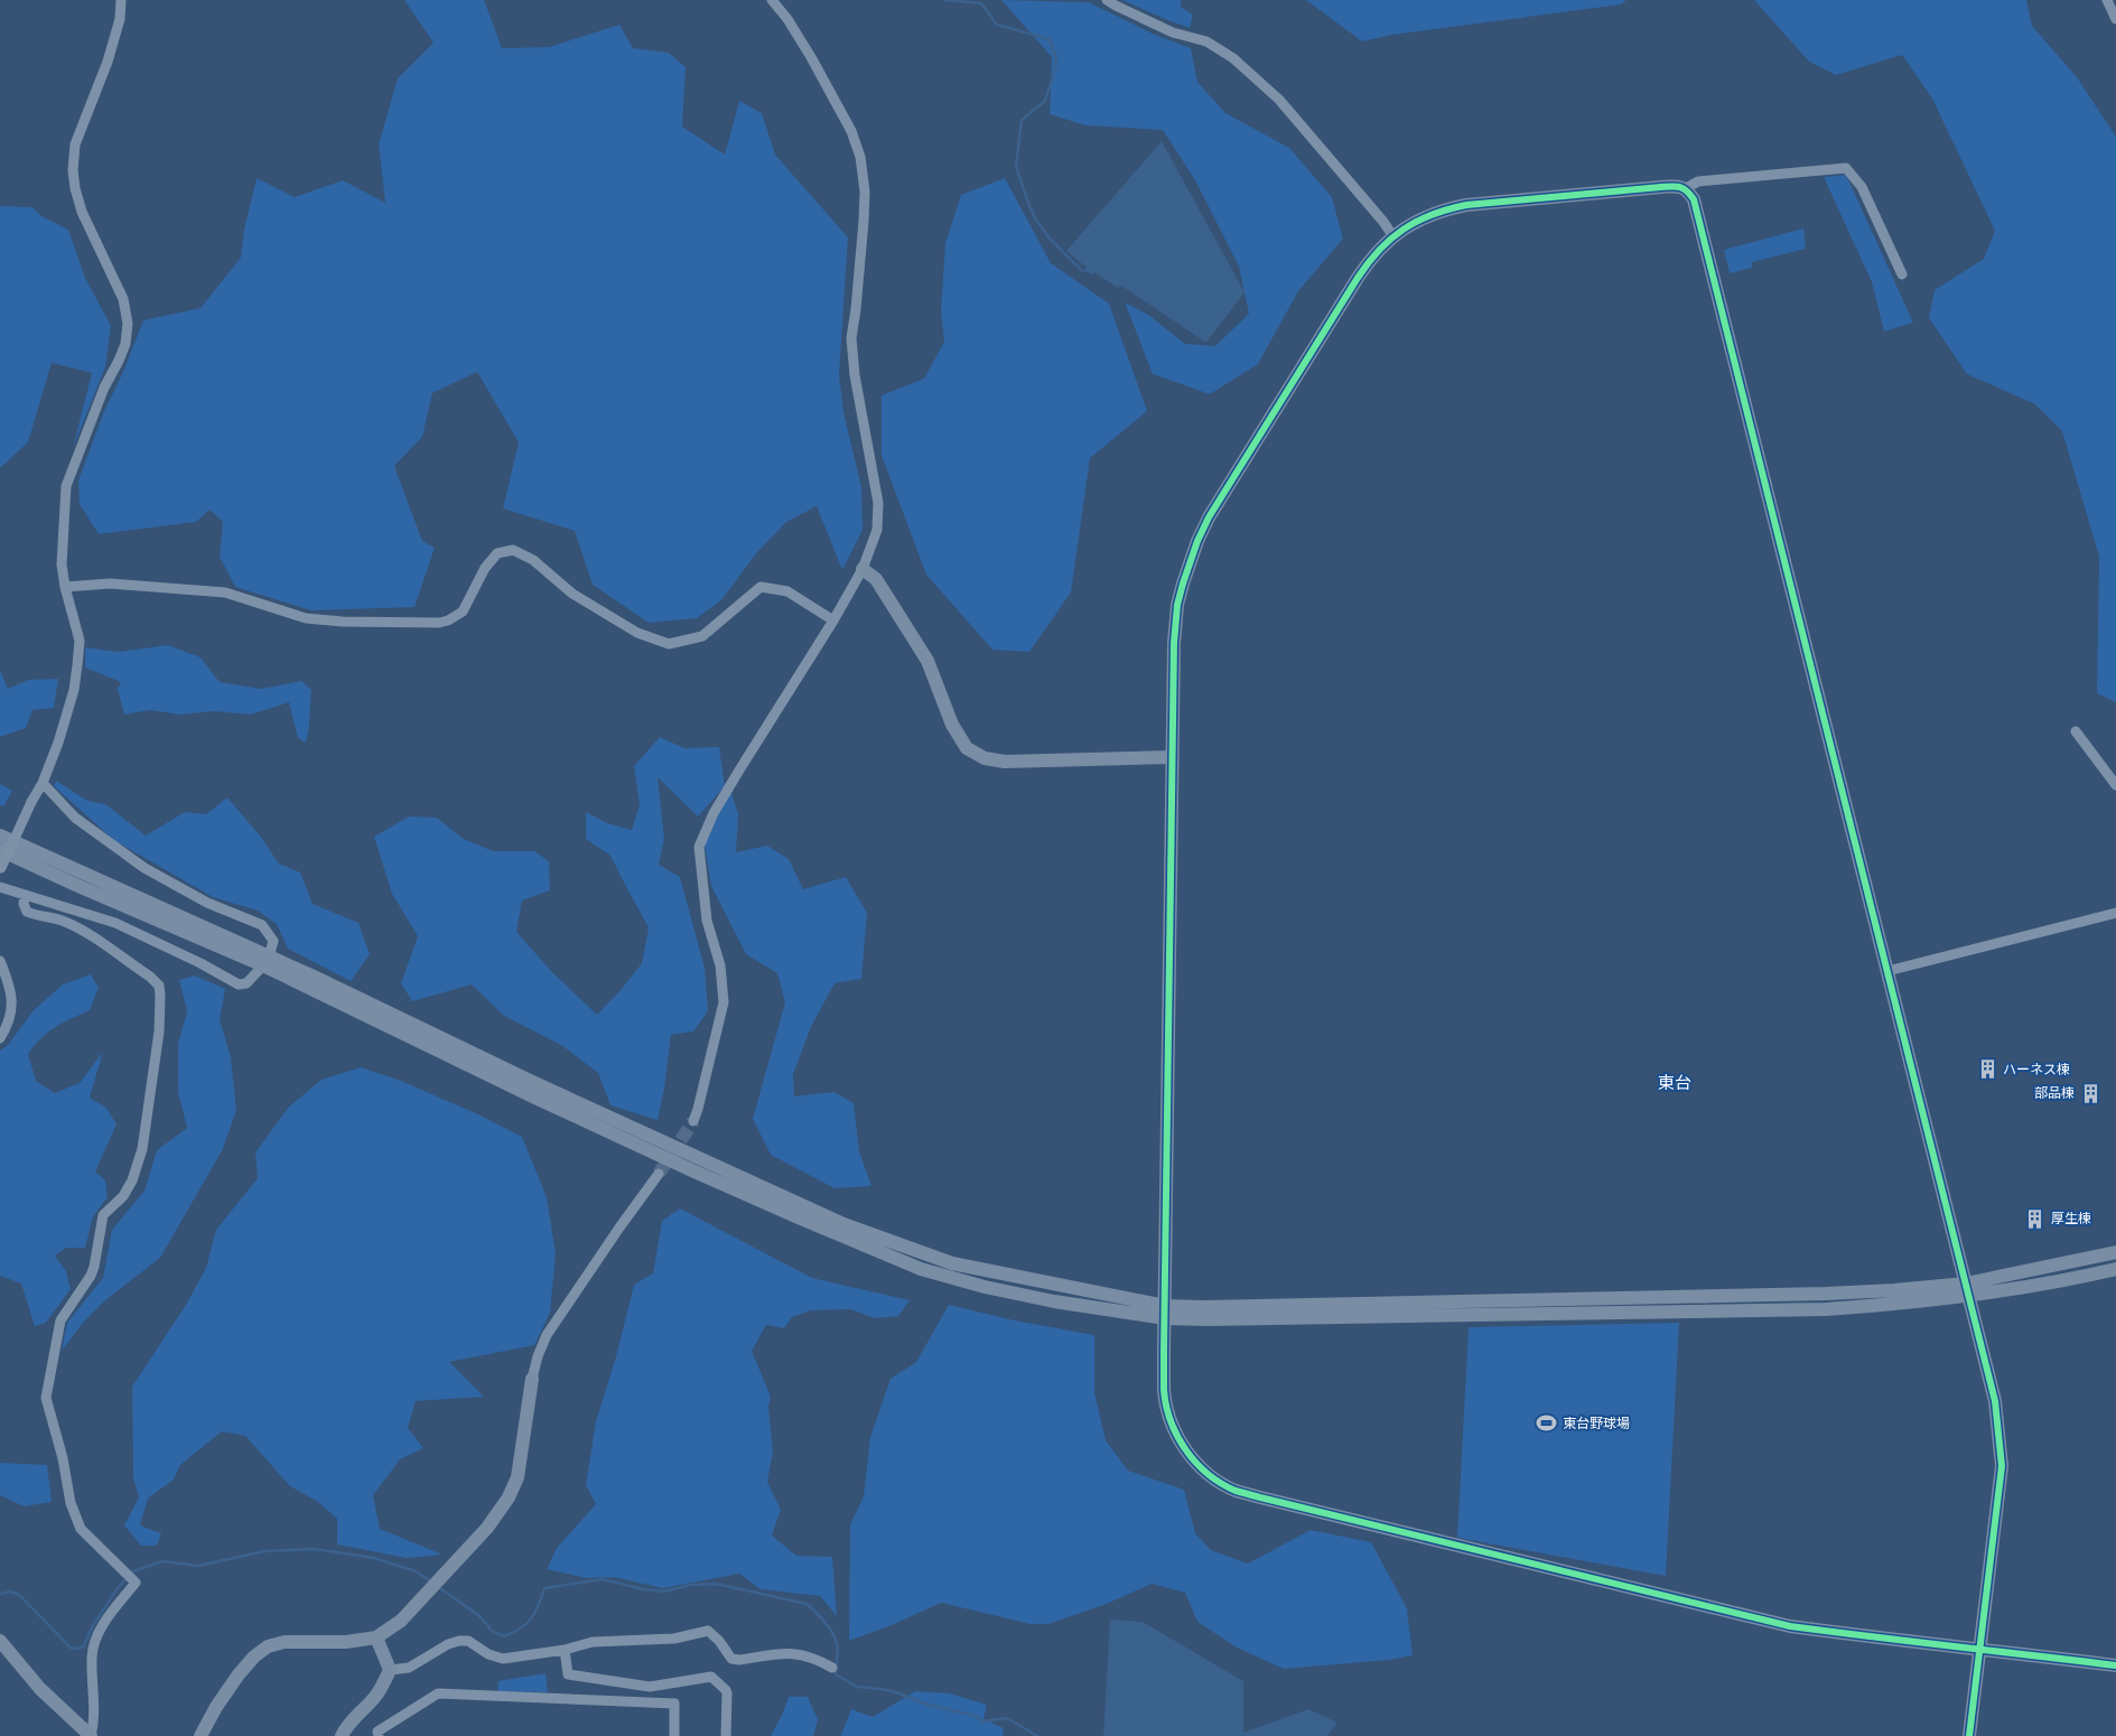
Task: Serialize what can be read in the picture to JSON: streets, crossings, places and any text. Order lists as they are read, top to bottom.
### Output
{
  "districts": ["東台"],
  "places": {
    "building": ["ハーネス棟", "部品棟", "厚生棟"],
    "sports": ["東台野球場"]
  }
}
